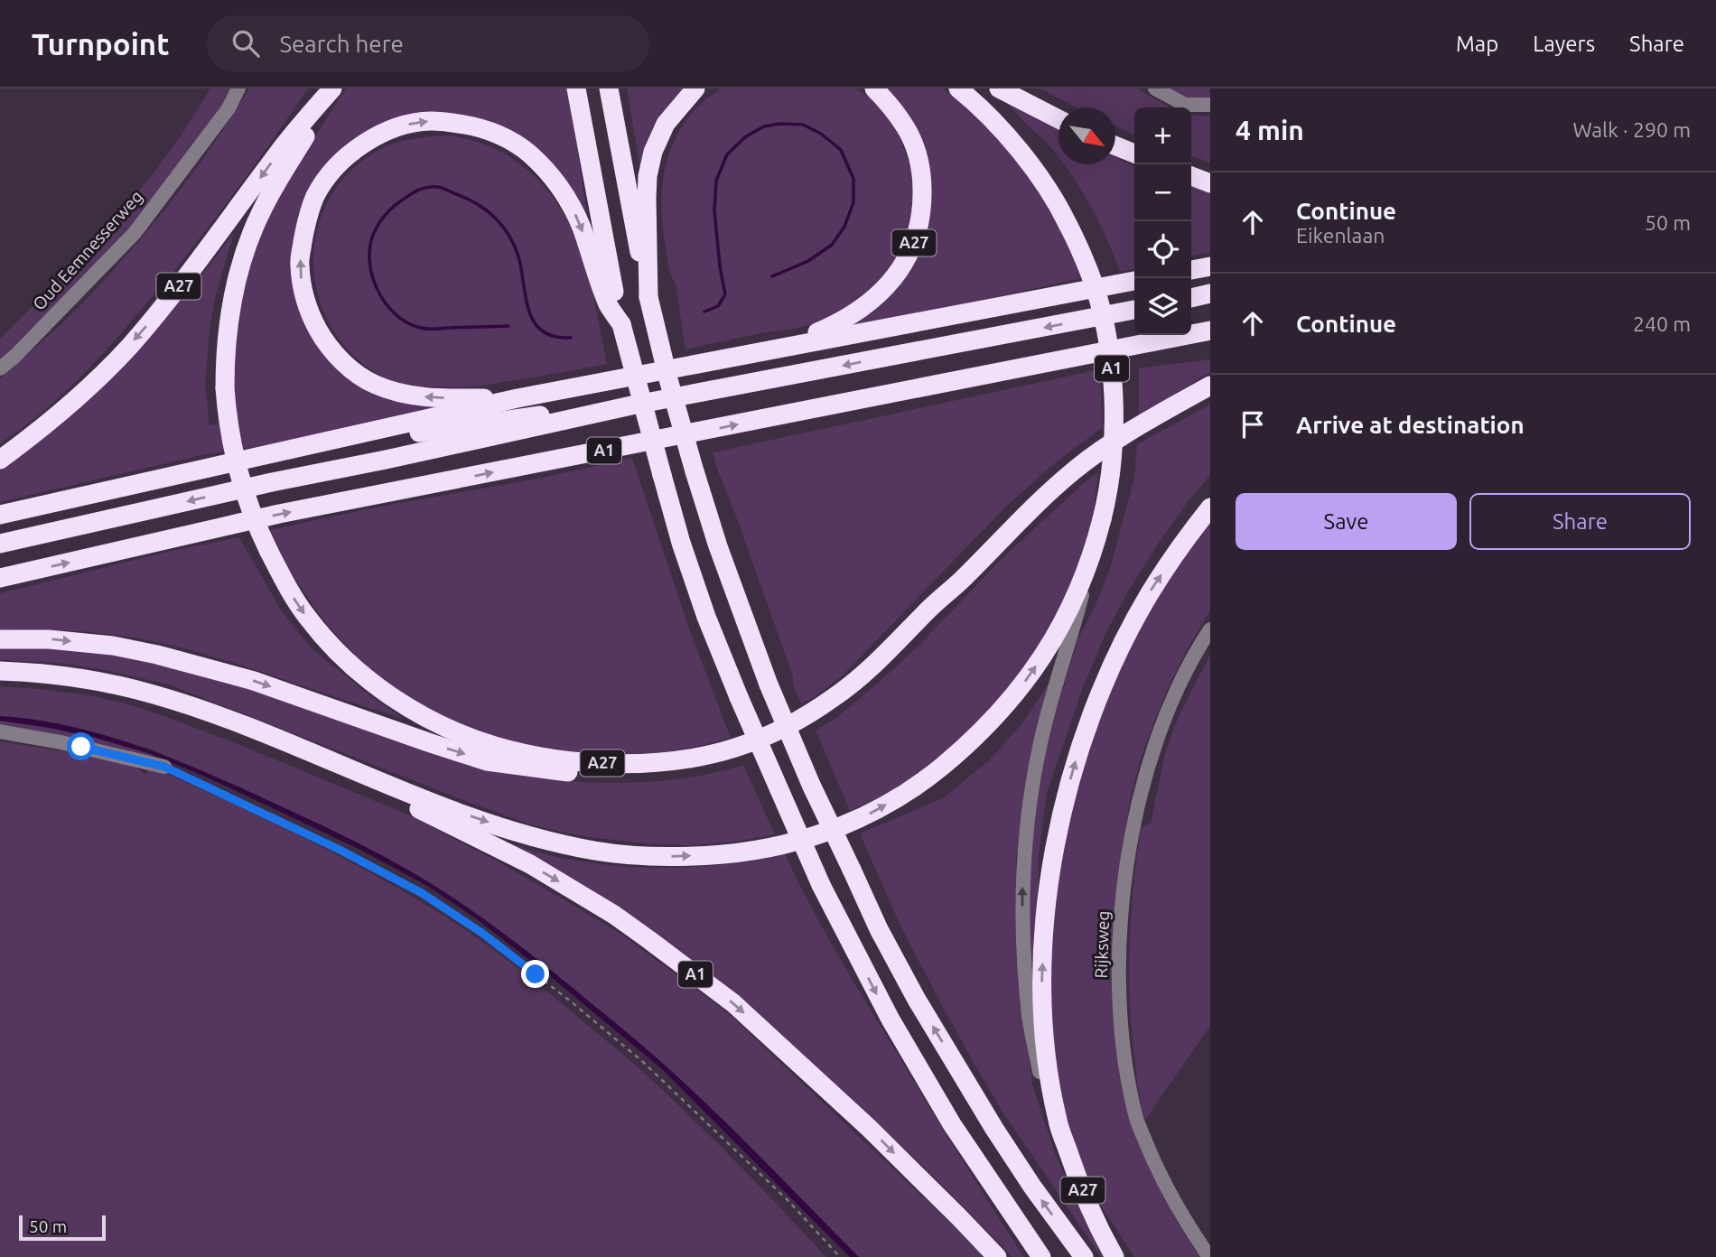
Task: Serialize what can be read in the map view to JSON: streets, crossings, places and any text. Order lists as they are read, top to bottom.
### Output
{
  "streets": {
    "highway": ["A27", "A1"],
    "street": ["Oud Eemnesserweg", "Rijksweg"]
  },
  "crossings": [
    ["A27", "A1"]
  ],
  "scale_bar": "50 m",
  "north": "bottom right",
  "page": {
    "header": "Turnpoint",
    "search": "Search here",
    "nav": ["Map", "Layers", "Share"],
    "heading": ["4 min", "Walk · 290 m"],
    "map_buttons": ["+", "−"],
    "list": [
      ["Continue", "Eikenlaan", "50 m"],
      ["Continue", "240 m"],
      "Arrive at destination"
    ],
    "buttons": ["Save", "Share"],
    "scale": "50 m"
  }
}
